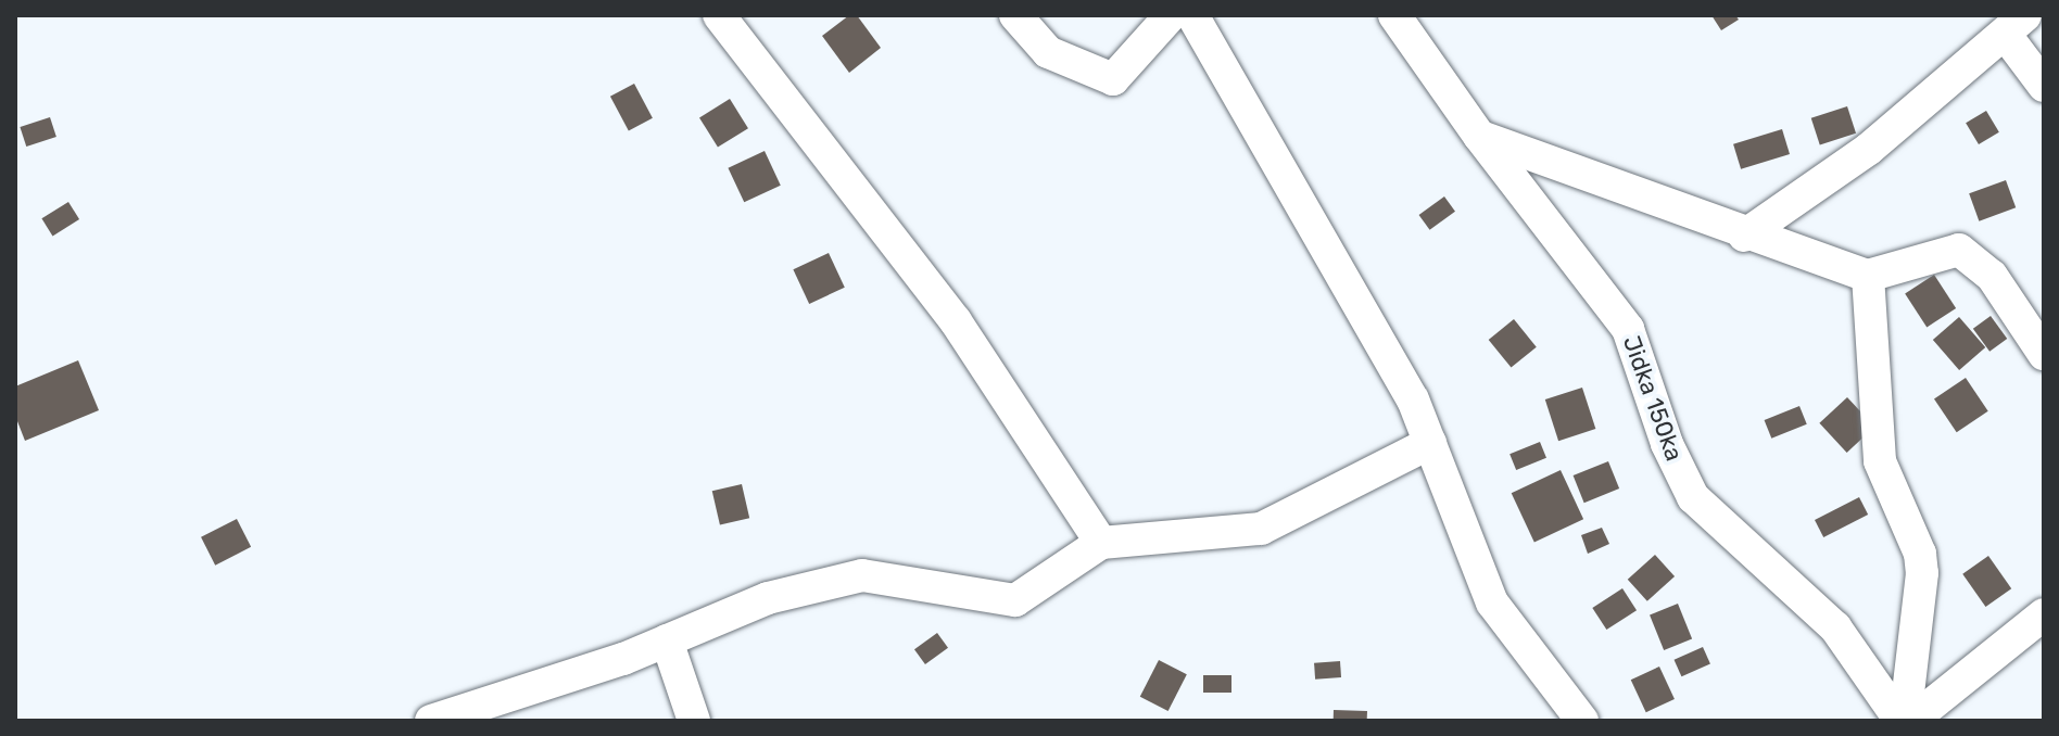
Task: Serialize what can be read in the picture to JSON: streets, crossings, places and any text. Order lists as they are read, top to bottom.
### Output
{
  "streets": {
    "street": ["Jidka 150ka"]
  }
}
